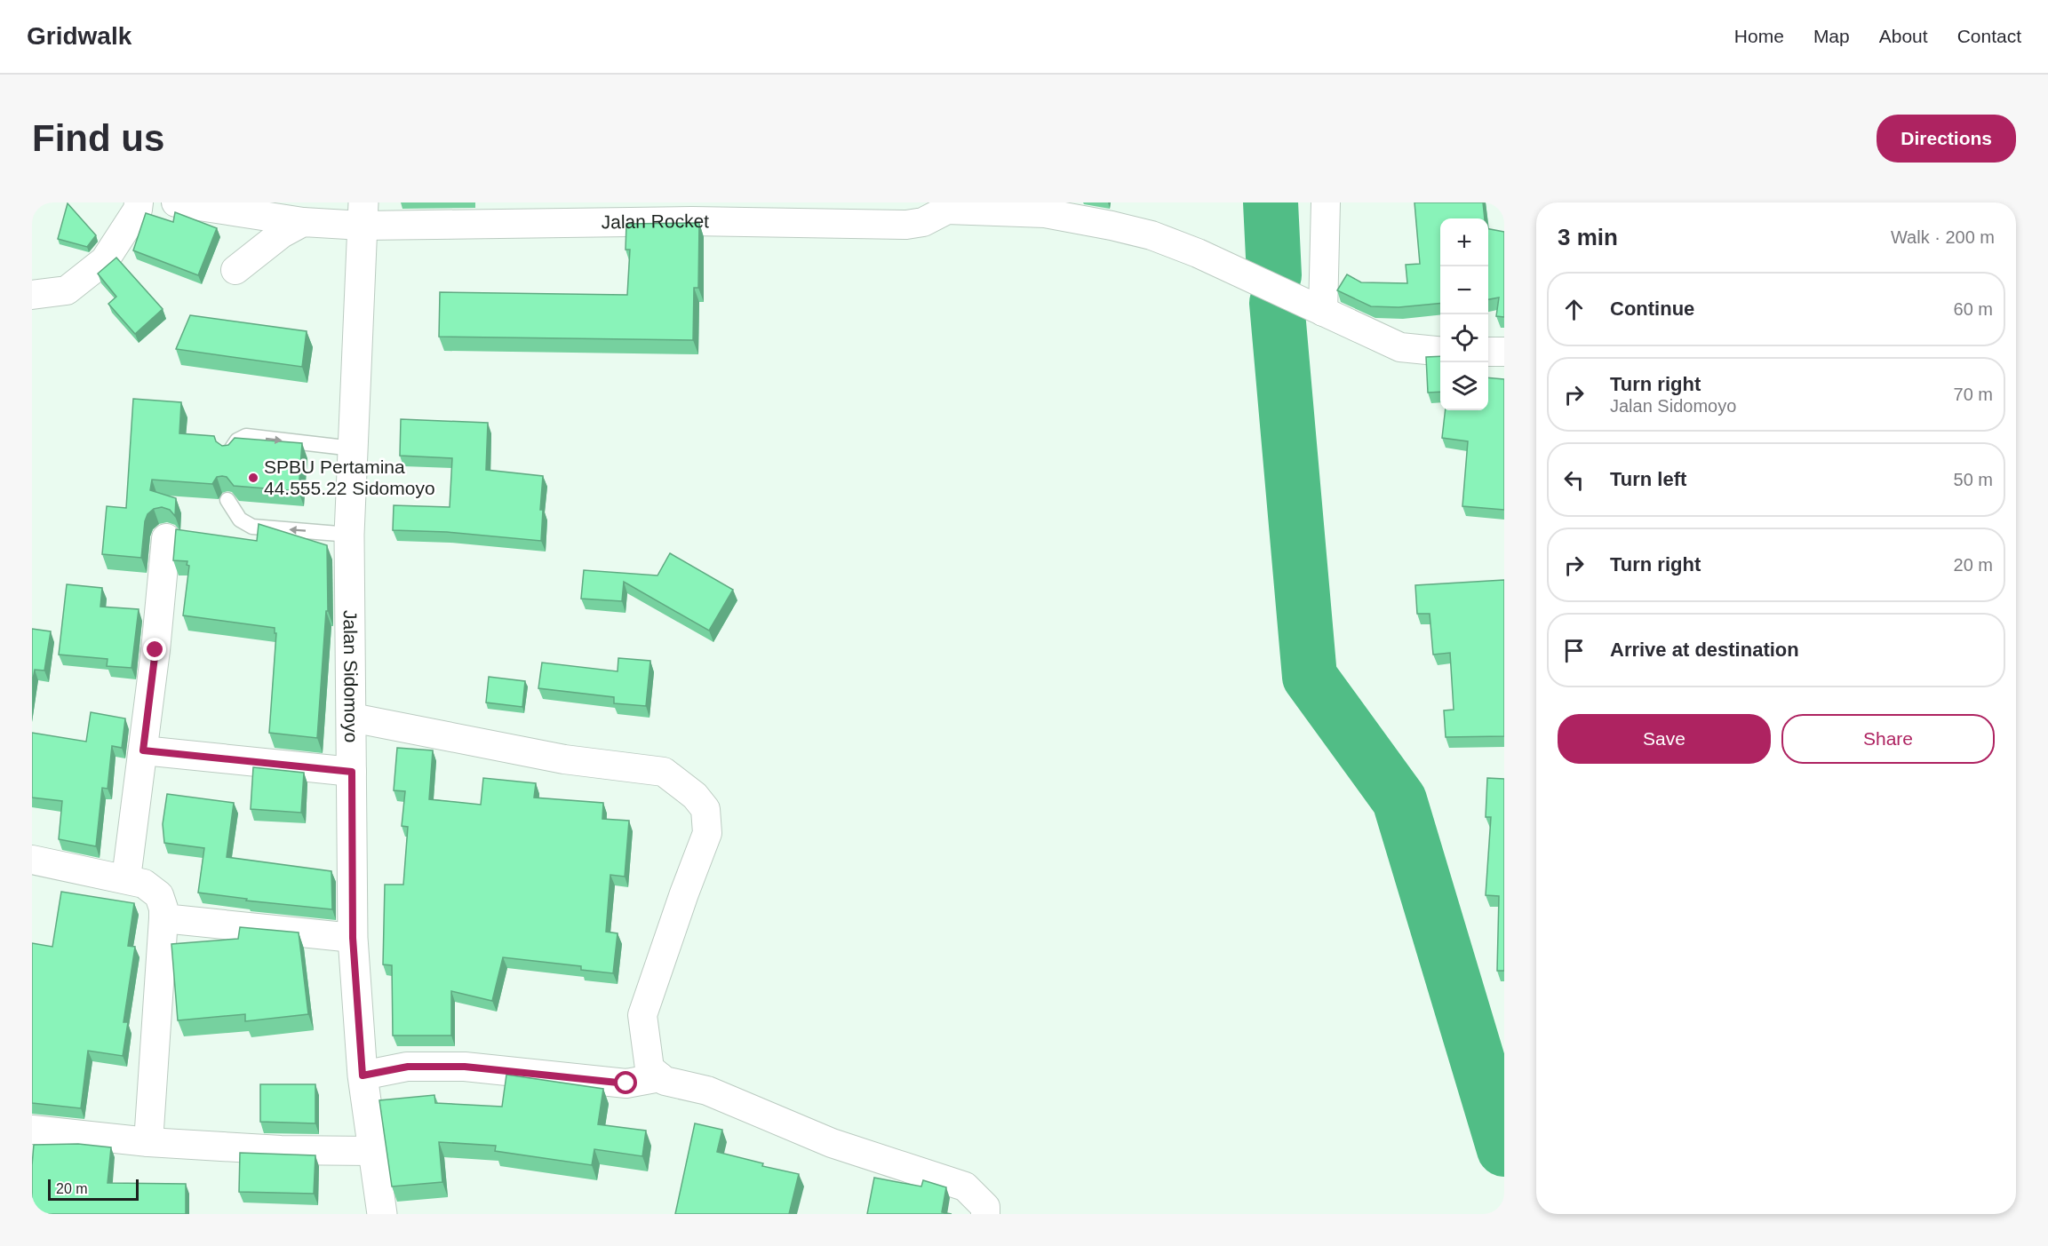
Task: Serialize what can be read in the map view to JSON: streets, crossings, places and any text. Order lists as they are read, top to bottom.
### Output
{
  "streets": {
    "main road": ["Jalan Sidomoyo"],
    "street": ["Jalan Rocket"]
  },
  "crossings": [
    ["Jalan Rocket", "Jalan Sidomoyo"]
  ],
  "places": ["SPBU Pertamina 44.555.22 Sidomoyo"],
  "scale_bar": "20 m",
  "page": {
    "header": "Gridwalk",
    "nav": [
      "Home",
      "Map",
      "About",
      "Contact"
    ],
    "buttons": [
      "Directions",
      ["Save", "Share"]
    ],
    "title": "Find us",
    "heading": ["3 min", "Walk · 200 m"],
    "map_buttons": ["+", "−"],
    "list": [
      ["Continue", "60 m"],
      ["Turn right", "Jalan Sidomoyo", "70 m"],
      ["Turn left", "50 m"],
      ["Turn right", "20 m"],
      "Arrive at destination"
    ],
    "scale": "20 m"
  }
}
